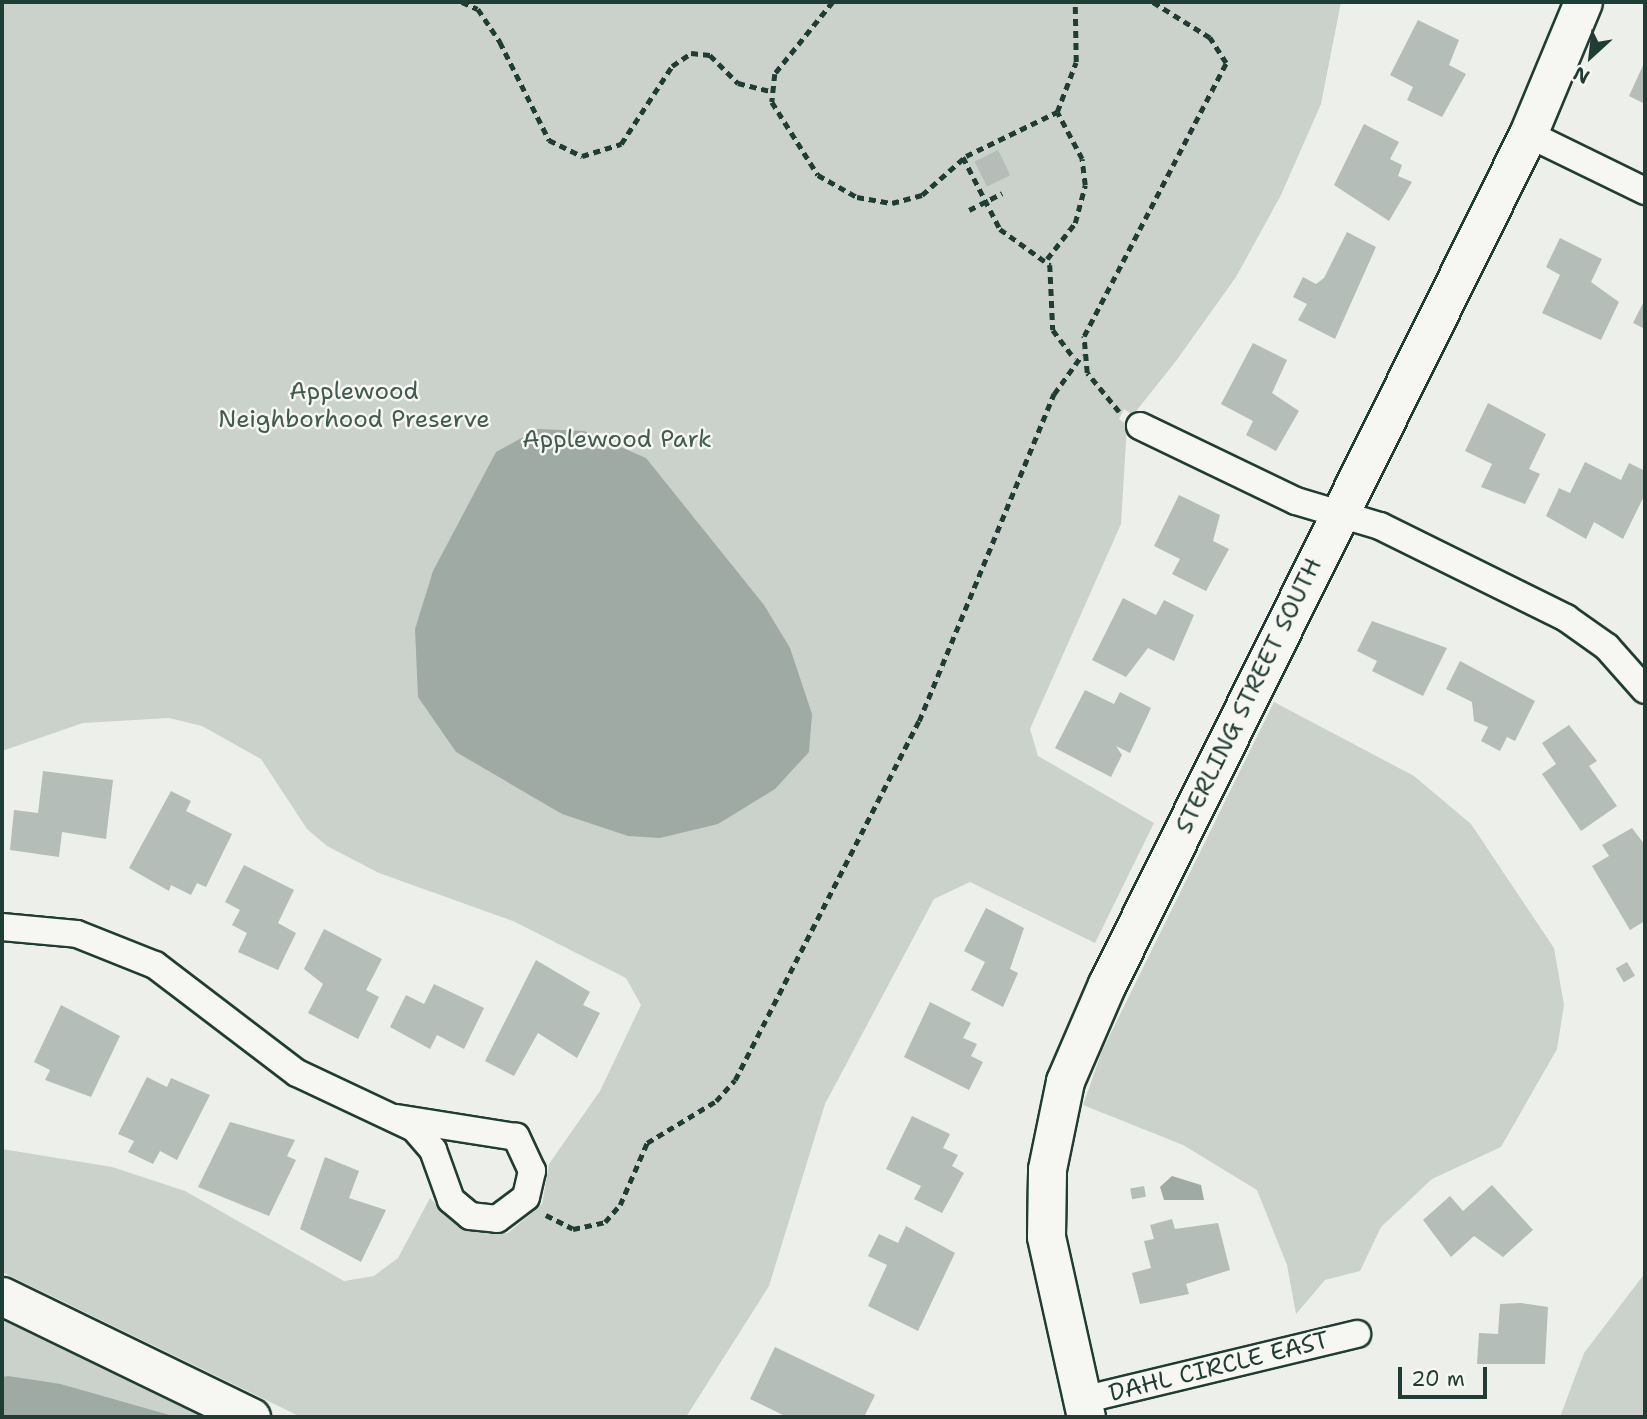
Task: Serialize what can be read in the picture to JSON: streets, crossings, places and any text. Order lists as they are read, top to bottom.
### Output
{
  "streets": {
    "street": ["STERLING STREET SOUTH", "DAHL CIRCLE EAST"]
  },
  "crossings": [
    ["STERLING STREET SOUTH", "DAHL CIRCLE EAST"]
  ],
  "parks": ["Applewood Neighborhood Preserve", "Applewood Park"],
  "scale_bar": "20 m",
  "north": "bottom left"
}
